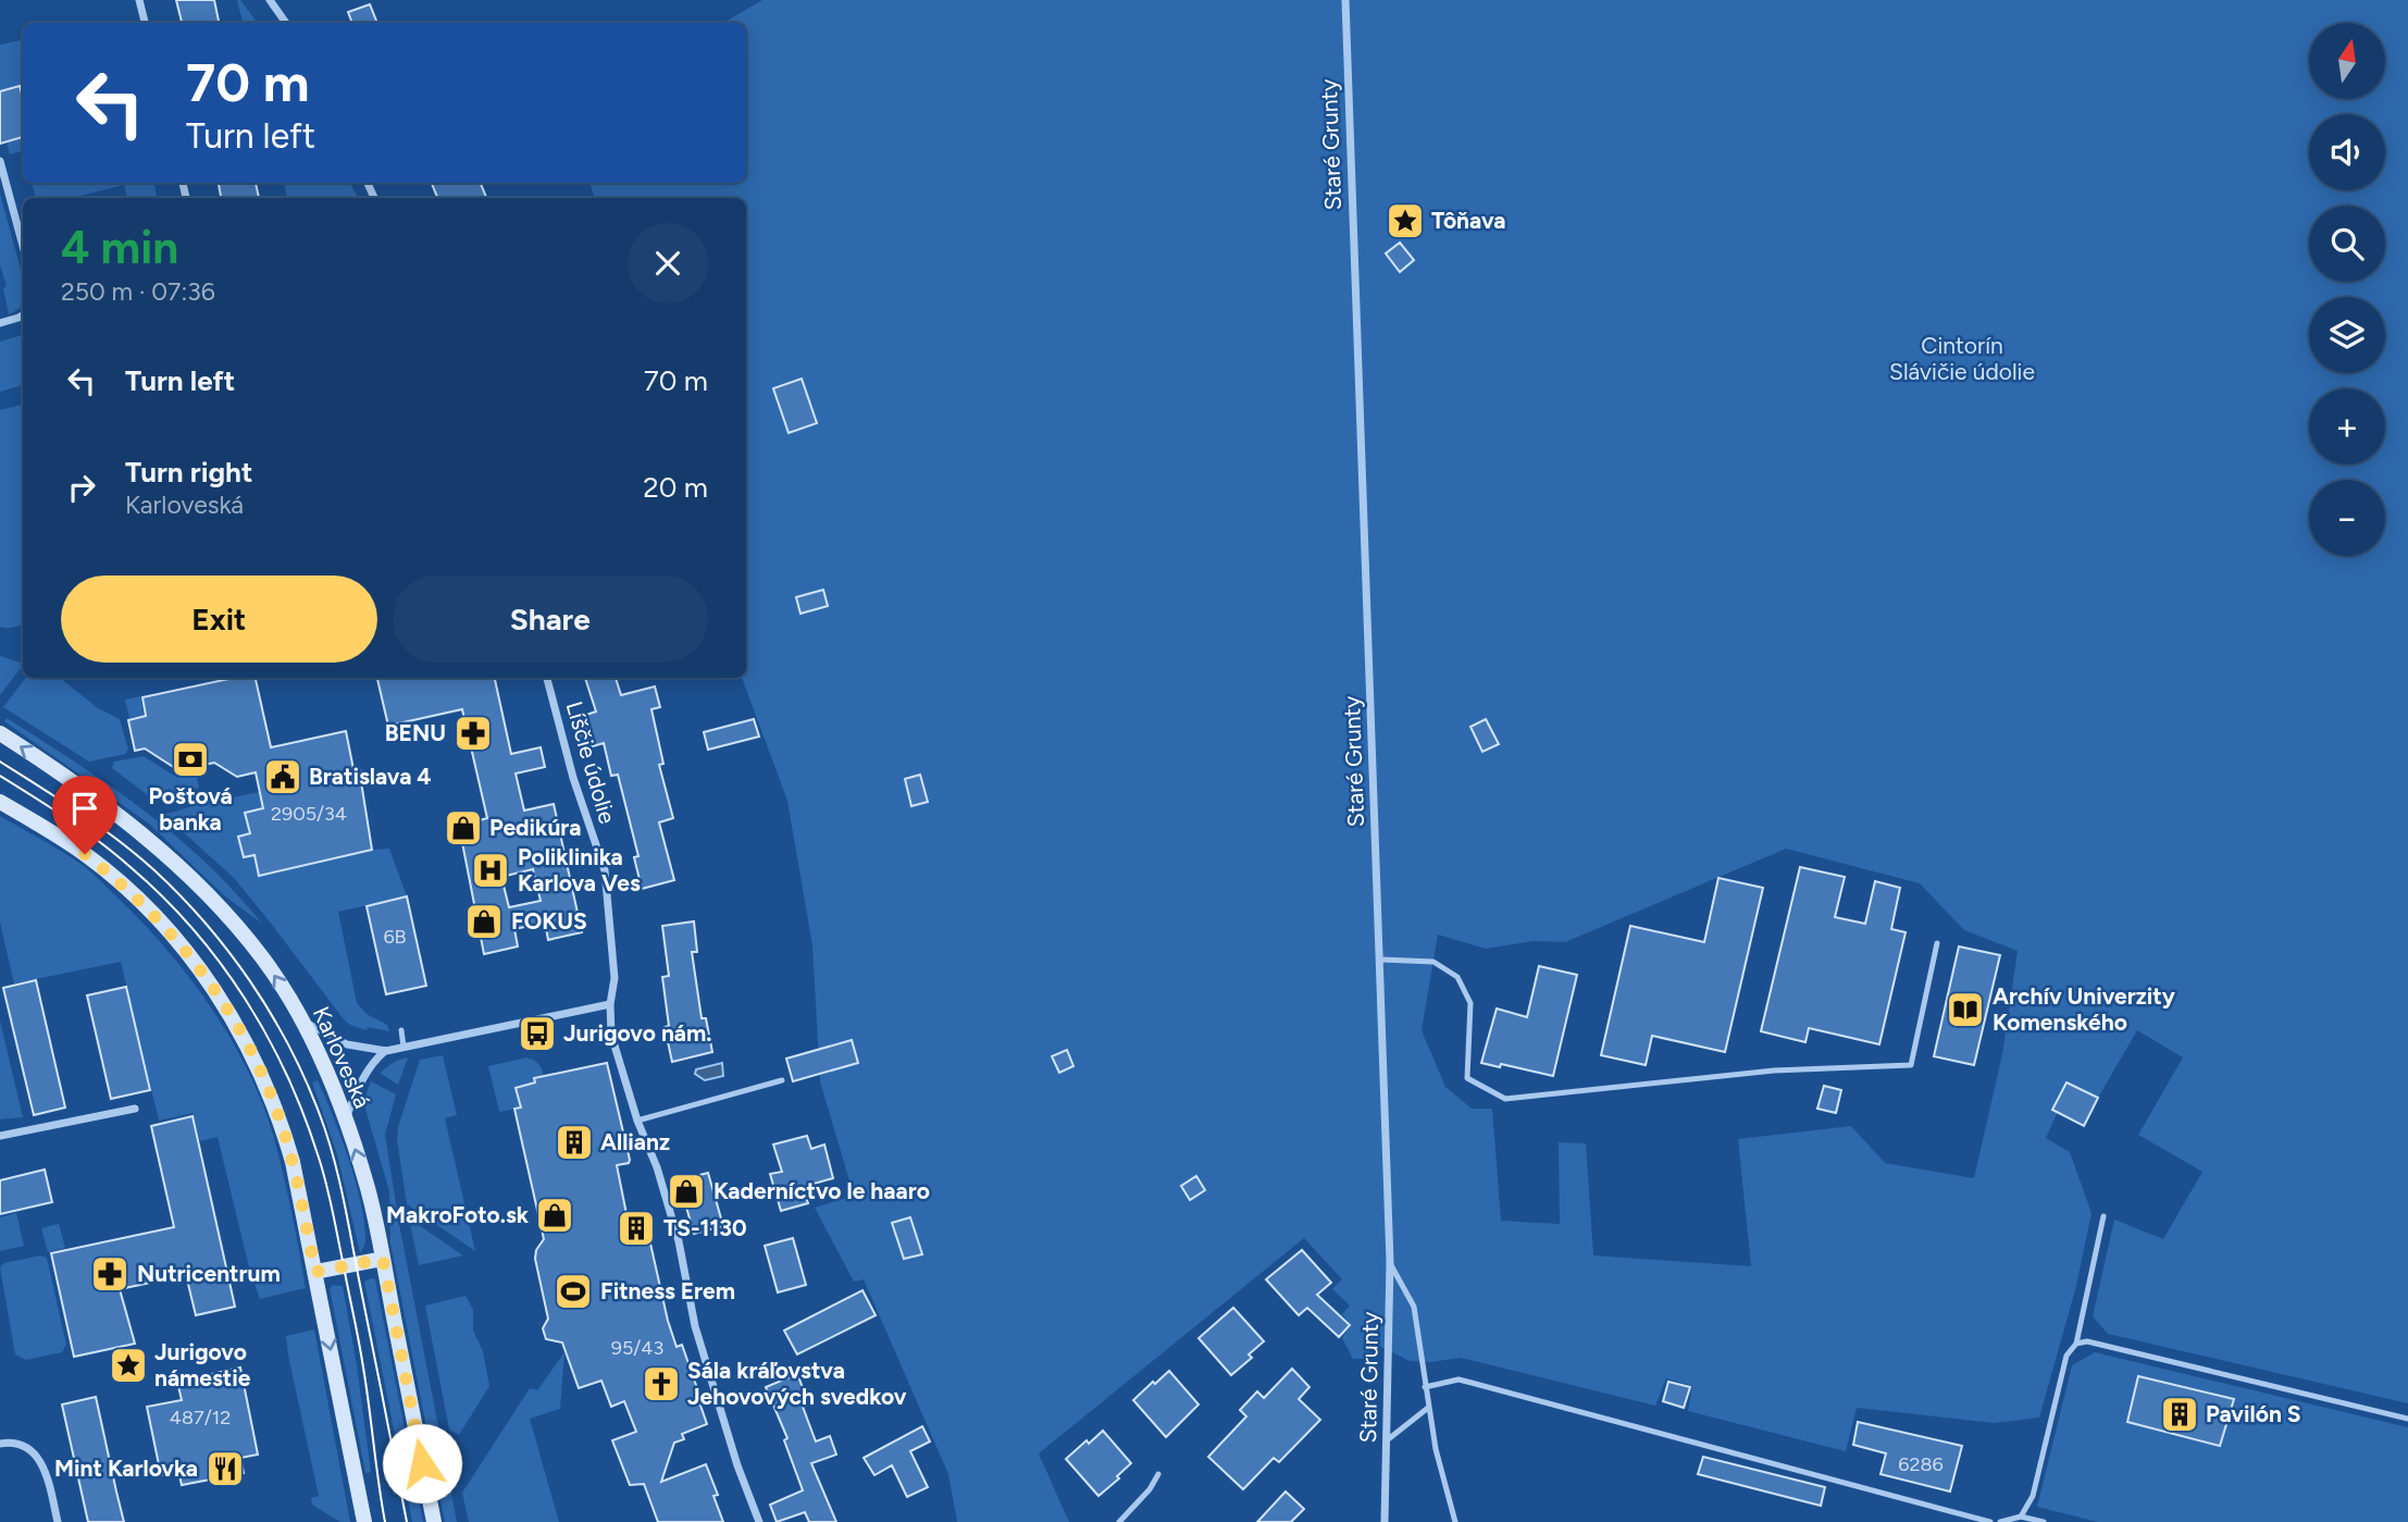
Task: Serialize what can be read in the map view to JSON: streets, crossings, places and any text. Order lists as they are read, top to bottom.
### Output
{
  "streets": {
    "main road": ["Karloveská"],
    "street": ["Staré Grunty", "Líščie údolie"]
  },
  "parks": ["Cintorín Slávičie údolie"],
  "places": {
    "place": ["Tôňava", "Jurigovo námestie"],
    "pharmacy": ["BENU", "Nutricentrum"],
    "bank": ["Poštová banka"],
    "public building": ["Bratislava 4"],
    "shop": [
      "Pedikúra",
      "FOKUS",
      "Kaderníctvo le haaro",
      "MakroFoto.sk"
    ],
    "hospital": ["Poliklinika Karlova Ves"],
    "library": ["Archív Univerzity Komenského"],
    "bus stop": ["Jurigovo nám."],
    "building": ["Allianz", "TS-1130", "Pavilón S"],
    "sports": ["Fitness Erem"],
    "church": ["Sála kráľovstva Jehovových svedkov"],
    "restaurant": ["Mint Karlovka"]
  },
  "house_numbers": [
    "2905/34",
    "6B",
    "95/43",
    "487/12",
    "6286"
  ],
  "north": "top",
  "page": {
    "map_buttons": ["+", "−"],
    "turn": ["70 m", "Turn left"],
    "heading": ["4 min", "250 m · 07:36"],
    "list": [
      {
        "name": "Turn left",
        "value": "70 m"
      },
      {
        "name": "Turn right",
        "note": "Karloveská",
        "value": "20 m"
      }
    ],
    "buttons": ["Exit", "Share"]
  }
}
